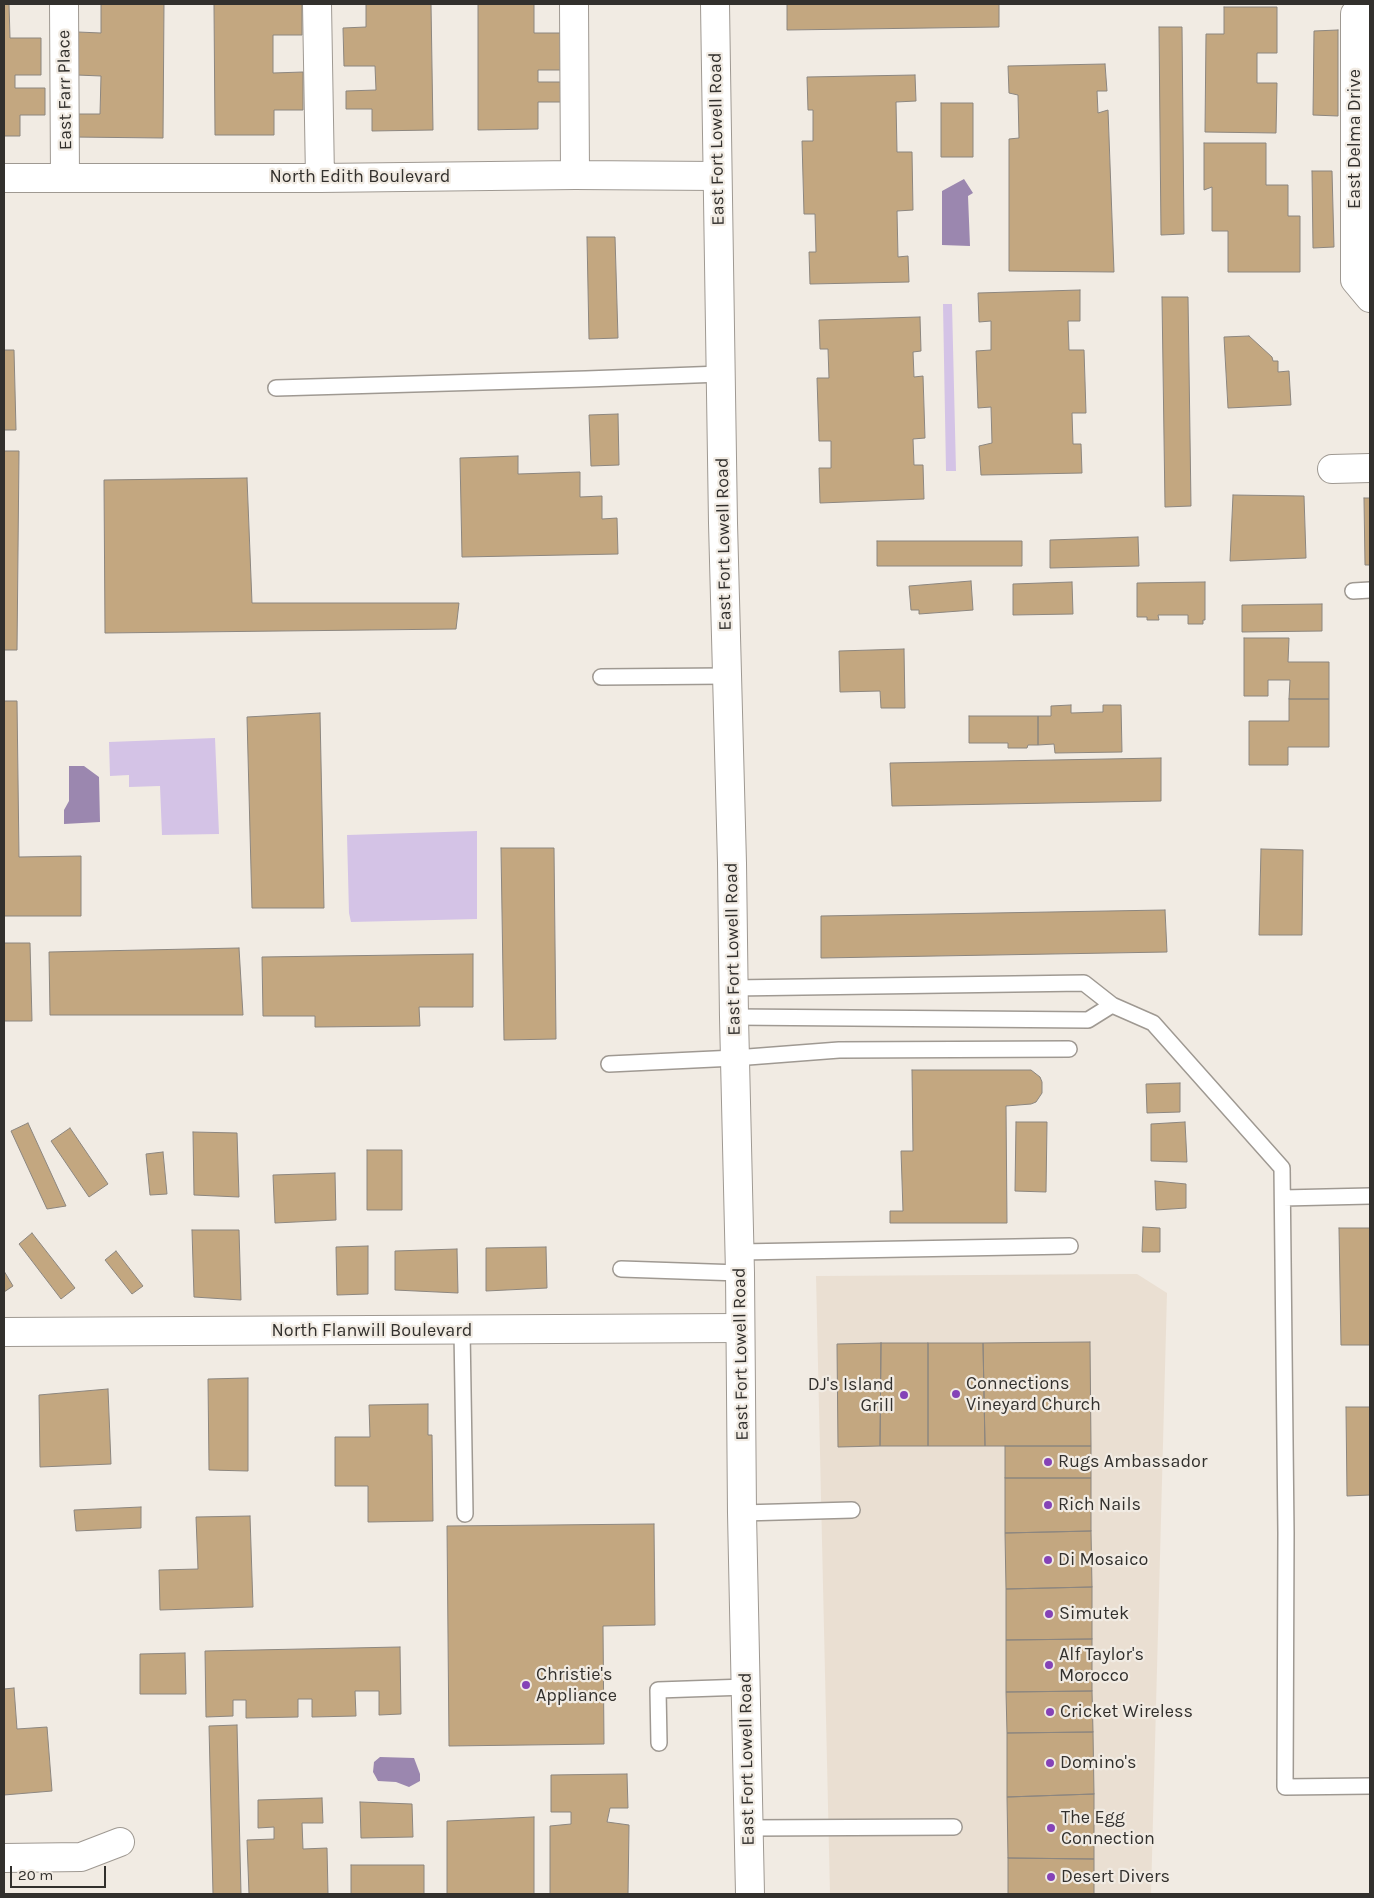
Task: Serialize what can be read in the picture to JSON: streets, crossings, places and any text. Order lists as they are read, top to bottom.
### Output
{
  "streets": {
    "street": [
      "East Farr Place",
      "East Fort Lowell Road",
      "East Delma Drive",
      "North Edith Boulevard",
      "North Flanwill Boulevard"
    ]
  },
  "crossings": [
    ["East Farr Place", "North Edith Boulevard"],
    ["East Fort Lowell Road", "North Edith Boulevard"],
    ["East Fort Lowell Road", "North Flanwill Boulevard"]
  ],
  "places": [
    "Connections Vineyard Church",
    "DJ's Island Grill",
    "Rugs Ambassador",
    "Rich Nails",
    "Di Mosaico",
    "Simutek",
    "Alf Taylor's Morocco",
    "Christie's Appliance",
    "Cricket Wireless",
    "Domino's",
    "The Egg Connection",
    "Desert Divers"
  ],
  "scale_bar": "20 m"
}
